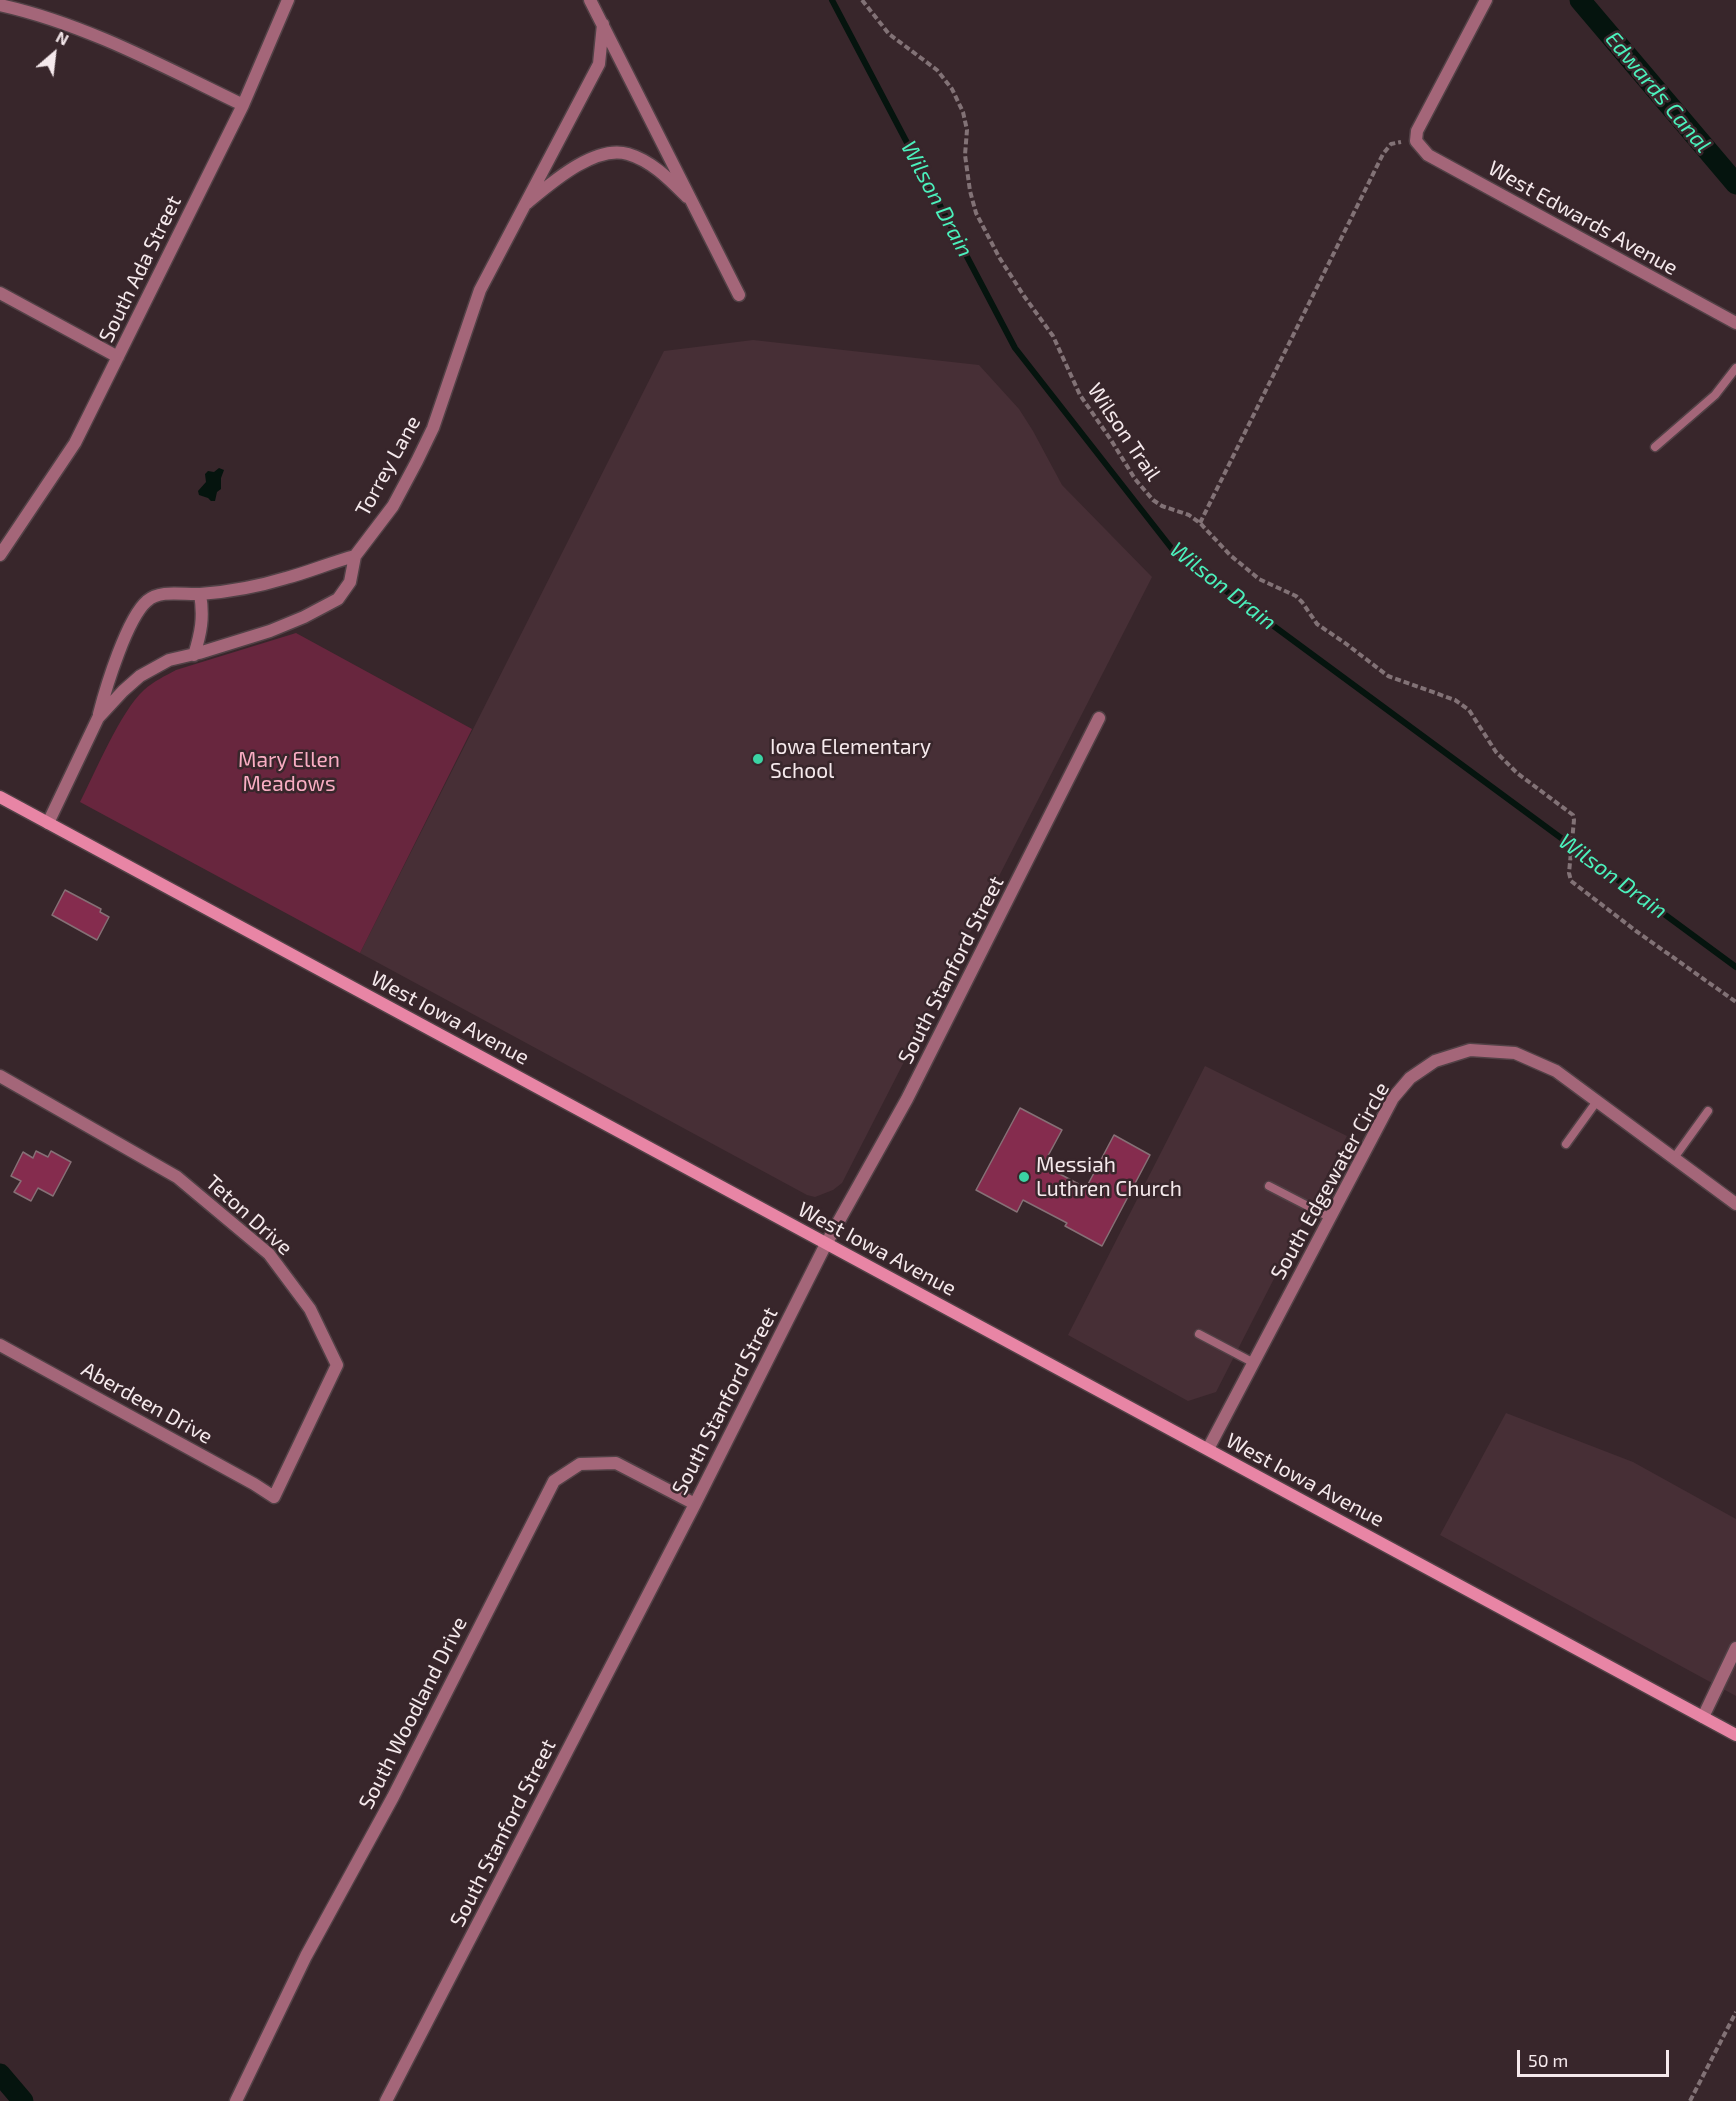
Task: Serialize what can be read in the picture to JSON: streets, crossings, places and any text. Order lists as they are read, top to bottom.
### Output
{
  "streets": {
    "street": [
      "West Edwards Avenue",
      "South Ada Street",
      "Torrey Lane",
      "South Stanford Street",
      "West Iowa Avenue",
      "South Edgewater Circle",
      "Teton Drive",
      "Aberdeen Drive",
      "South Woodland Drive"
    ],
    "path": ["Wilson Trail"]
  },
  "crossings": [
    ["Torrey Lane", "West Iowa Avenue"],
    ["South Stanford Street", "West Iowa Avenue"],
    ["South Stanford Street", "South Woodland Drive"],
    ["West Iowa Avenue", "South Edgewater Circle"],
    ["Teton Drive", "Aberdeen Drive"]
  ],
  "water": ["Edwards Canal", "Wilson Drain"],
  "parks": ["Mary Ellen Meadows"],
  "places": ["Iowa Elementary School", "Messiah Luthren Church"],
  "scale_bar": "50 m",
  "north": "top right"
}
